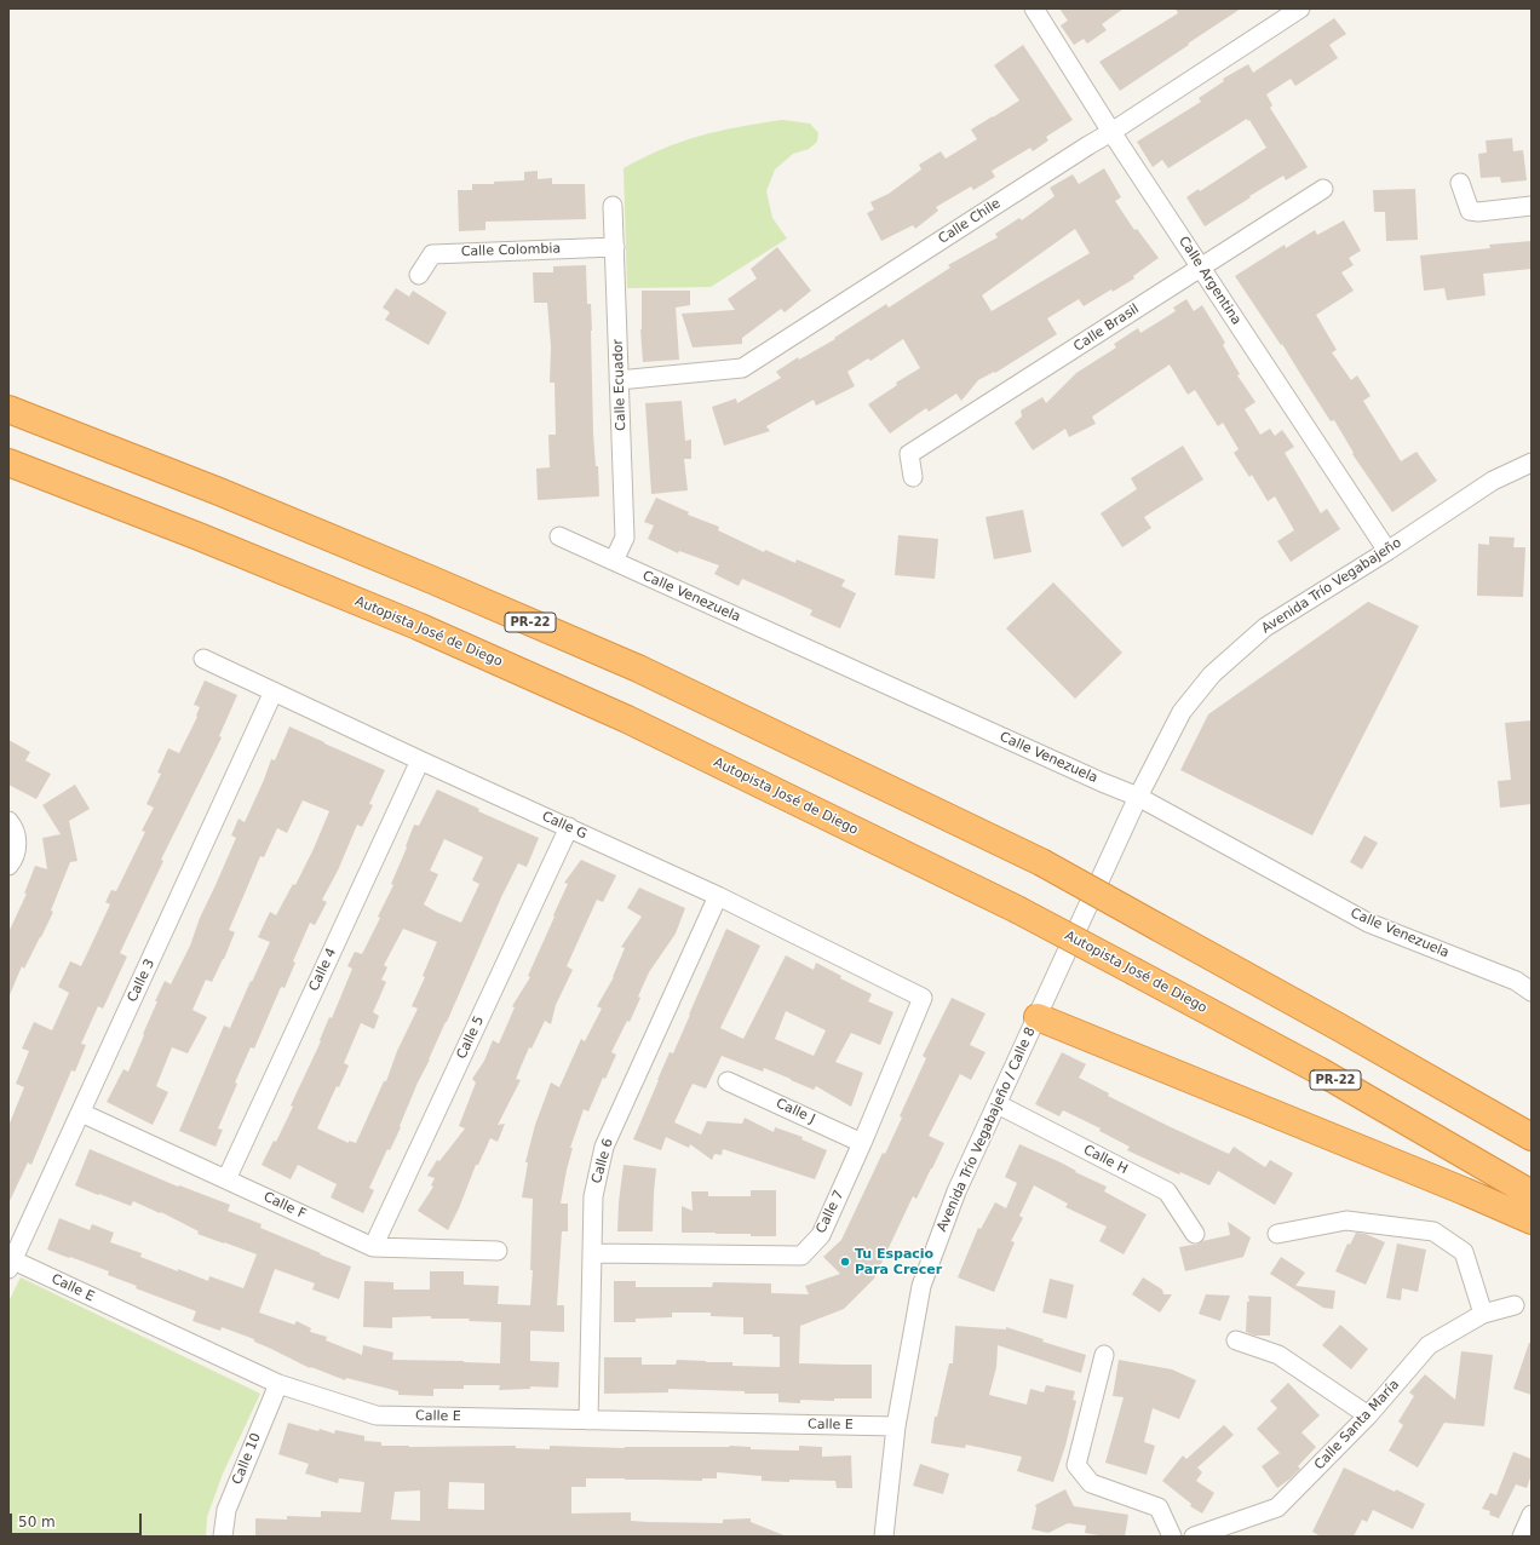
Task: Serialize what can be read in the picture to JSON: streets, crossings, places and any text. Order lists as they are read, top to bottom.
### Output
{
  "streets": {
    "highway": ["PR-22", "Autopista José de Diego"],
    "street": [
      "Calle Chile",
      "Calle Colombia",
      "Calle Argentina",
      "Calle Brasil",
      "Calle Ecuador",
      "Avenida Trío Vegabajeño",
      "Calle Venezuela",
      "Calle G",
      "Calle 4",
      "Calle 3",
      "Calle 5",
      "Calle J",
      "Avenida Trío Vegabajeño / Calle 8",
      "Calle H",
      "Calle 6",
      "Calle F",
      "Calle 7",
      "Calle E",
      "Calle Santa María",
      "Calle 10"
    ]
  },
  "crossings": [
    ["Calle Chile", "Calle Argentina"],
    ["Calle Chile", "Calle Ecuador"],
    ["Calle Colombia", "Calle Ecuador"],
    ["Calle Argentina", "Calle Brasil"],
    ["Calle Argentina", "Avenida Trío Vegabajeño"],
    ["Calle Ecuador", "Calle Venezuela"],
    ["Avenida Trío Vegabajeño", "Calle Venezuela"],
    ["Avenida Trío Vegabajeño", "Avenida Trío Vegabajeño / Calle 8"],
    ["Calle Venezuela", "Avenida Trío Vegabajeño / Calle 8"],
    ["Calle G", "Calle 4"],
    ["Calle G", "Calle 3"],
    ["Calle G", "Calle 5"],
    ["Calle G", "Calle 6"],
    ["Calle G", "Calle 7"],
    ["Calle 4", "Calle F"],
    ["Calle 3", "Calle F"],
    ["Calle 3", "Calle E"],
    ["Calle 5", "Calle F"],
    ["Calle J", "Calle 7"],
    ["Avenida Trío Vegabajeño / Calle 8", "Calle H"],
    ["Avenida Trío Vegabajeño / Calle 8", "Calle E"],
    ["Calle 6", "Calle 7"],
    ["Calle 6", "Calle E"],
    ["Calle E", "Calle 10"]
  ],
  "places": ["Tu Espacio Para Crecer"],
  "scale_bar": "50 m"
}
